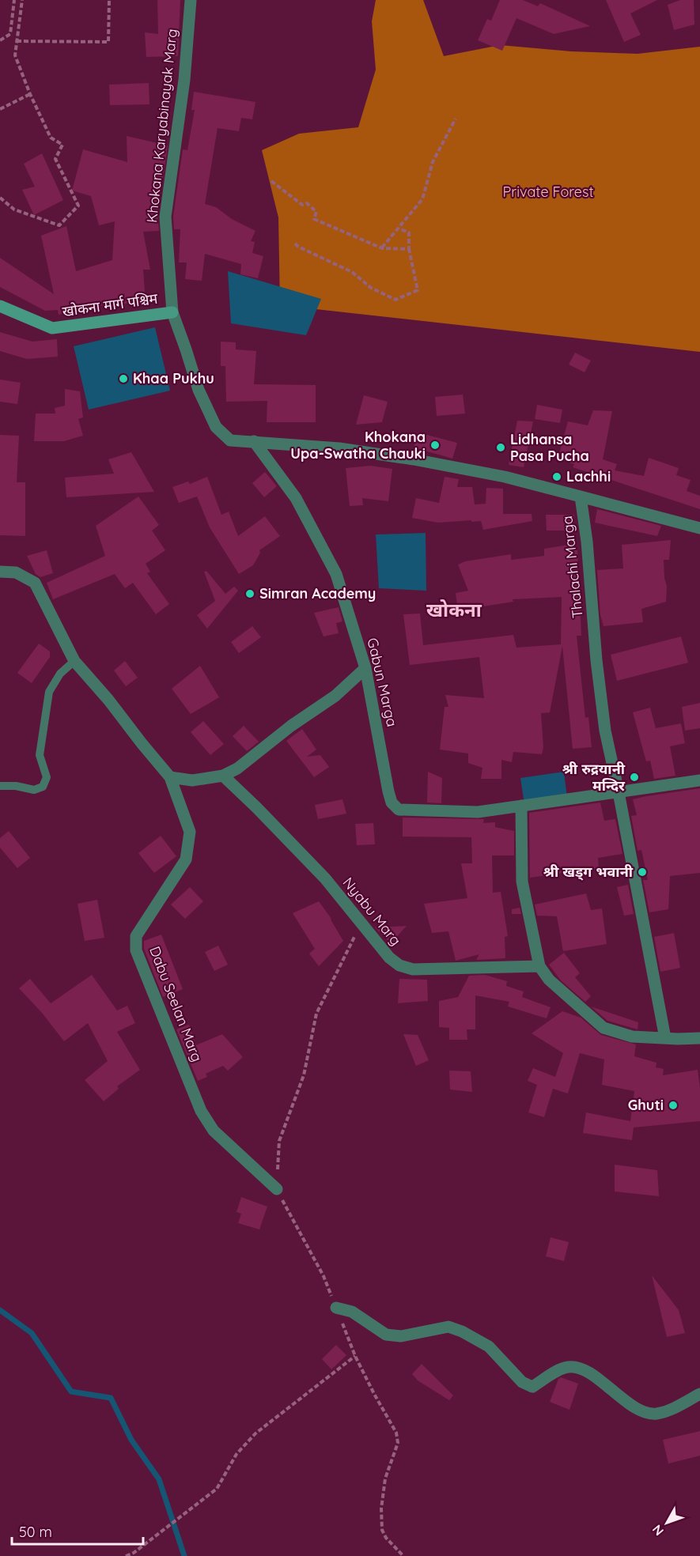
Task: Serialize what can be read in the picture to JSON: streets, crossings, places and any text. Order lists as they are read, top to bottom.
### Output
{
  "streets": {
    "street": [
      "Khokana Karyabinayak Marg",
      "खोकना मार्ग पश्चिम",
      "Thalachi Marga",
      "Gabun Marga",
      "Nyabu Marg",
      "Dabu Seelan Marg"
    ]
  },
  "crossings": [
    ["Khokana Karyabinayak Marg", "खोकना मार्ग पश्चिम"],
    ["Khokana Karyabinayak Marg", "Thalachi Marga"],
    ["Khokana Karyabinayak Marg", "Gabun Marga"],
    ["Thalachi Marga", "Gabun Marga"]
  ],
  "districts": ["खोकना"],
  "parks": ["Private Forest"],
  "places": [
    "Khaa Pukhu",
    "Khokana Upa-Swatha Chauki",
    "Lidhansa Pasa Pucha",
    "Lachhi",
    "Simran Academy",
    "श्री रुद्रयानी मन्दिर",
    "श्री खड्ग भवानी",
    "Ghuti"
  ],
  "scale_bar": "50 m",
  "north": "bottom left"
}
